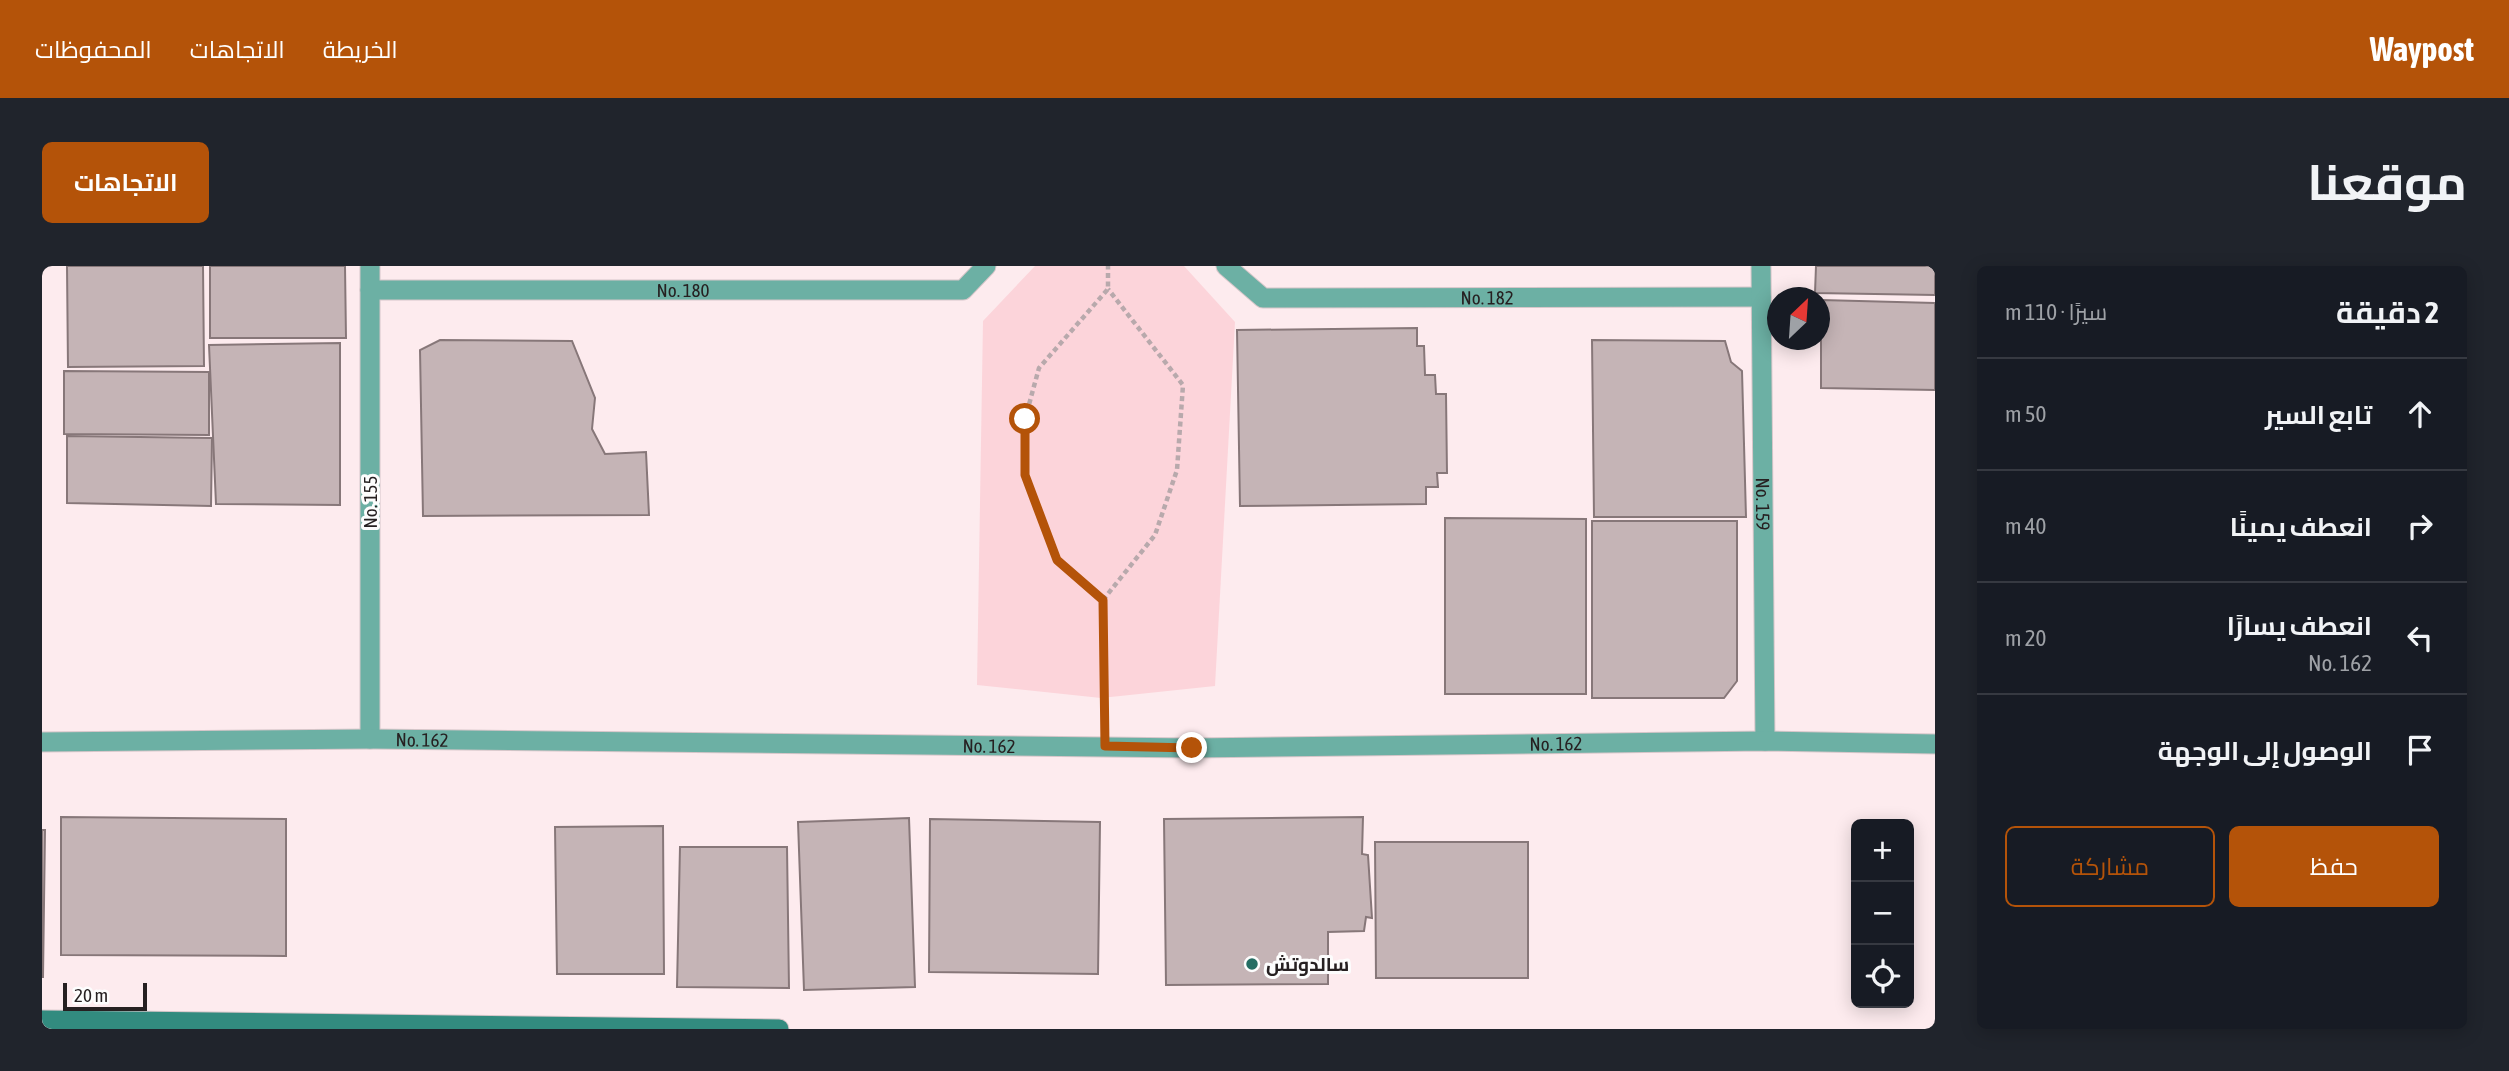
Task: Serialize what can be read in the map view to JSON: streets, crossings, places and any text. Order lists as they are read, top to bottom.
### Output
{
  "streets": {
    "street": [
      "No. 180",
      "No. 182",
      "No. 155",
      "No. 159",
      "No. 162"
    ]
  },
  "crossings": [
    ["No. 180", "No. 155"],
    ["No. 182", "No. 159"],
    ["No. 155", "No. 162"],
    ["No. 159", "No. 162"]
  ],
  "places": ["سالدوتش"],
  "scale_bar": "20 m",
  "north": "top right",
  "page": {
    "header": "Waypost",
    "nav": ["الخريطة", "الاتجاهات", "المحفوظات"],
    "title": "موقعنا",
    "buttons": [
      "الاتجاهات",
      ["حفظ", "مشاركة"]
    ],
    "heading": ["2 دقيقة", "سيرًا · 110 m"],
    "list": [
      ["تابع السير", "50 m"],
      ["انعطف يمينًا", "40 m"],
      ["انعطف يسارًا", "No. 162", "20 m"],
      "الوصول إلى الوجهة"
    ],
    "map_buttons": ["+", "−"],
    "scale": "20 m"
  }
}
